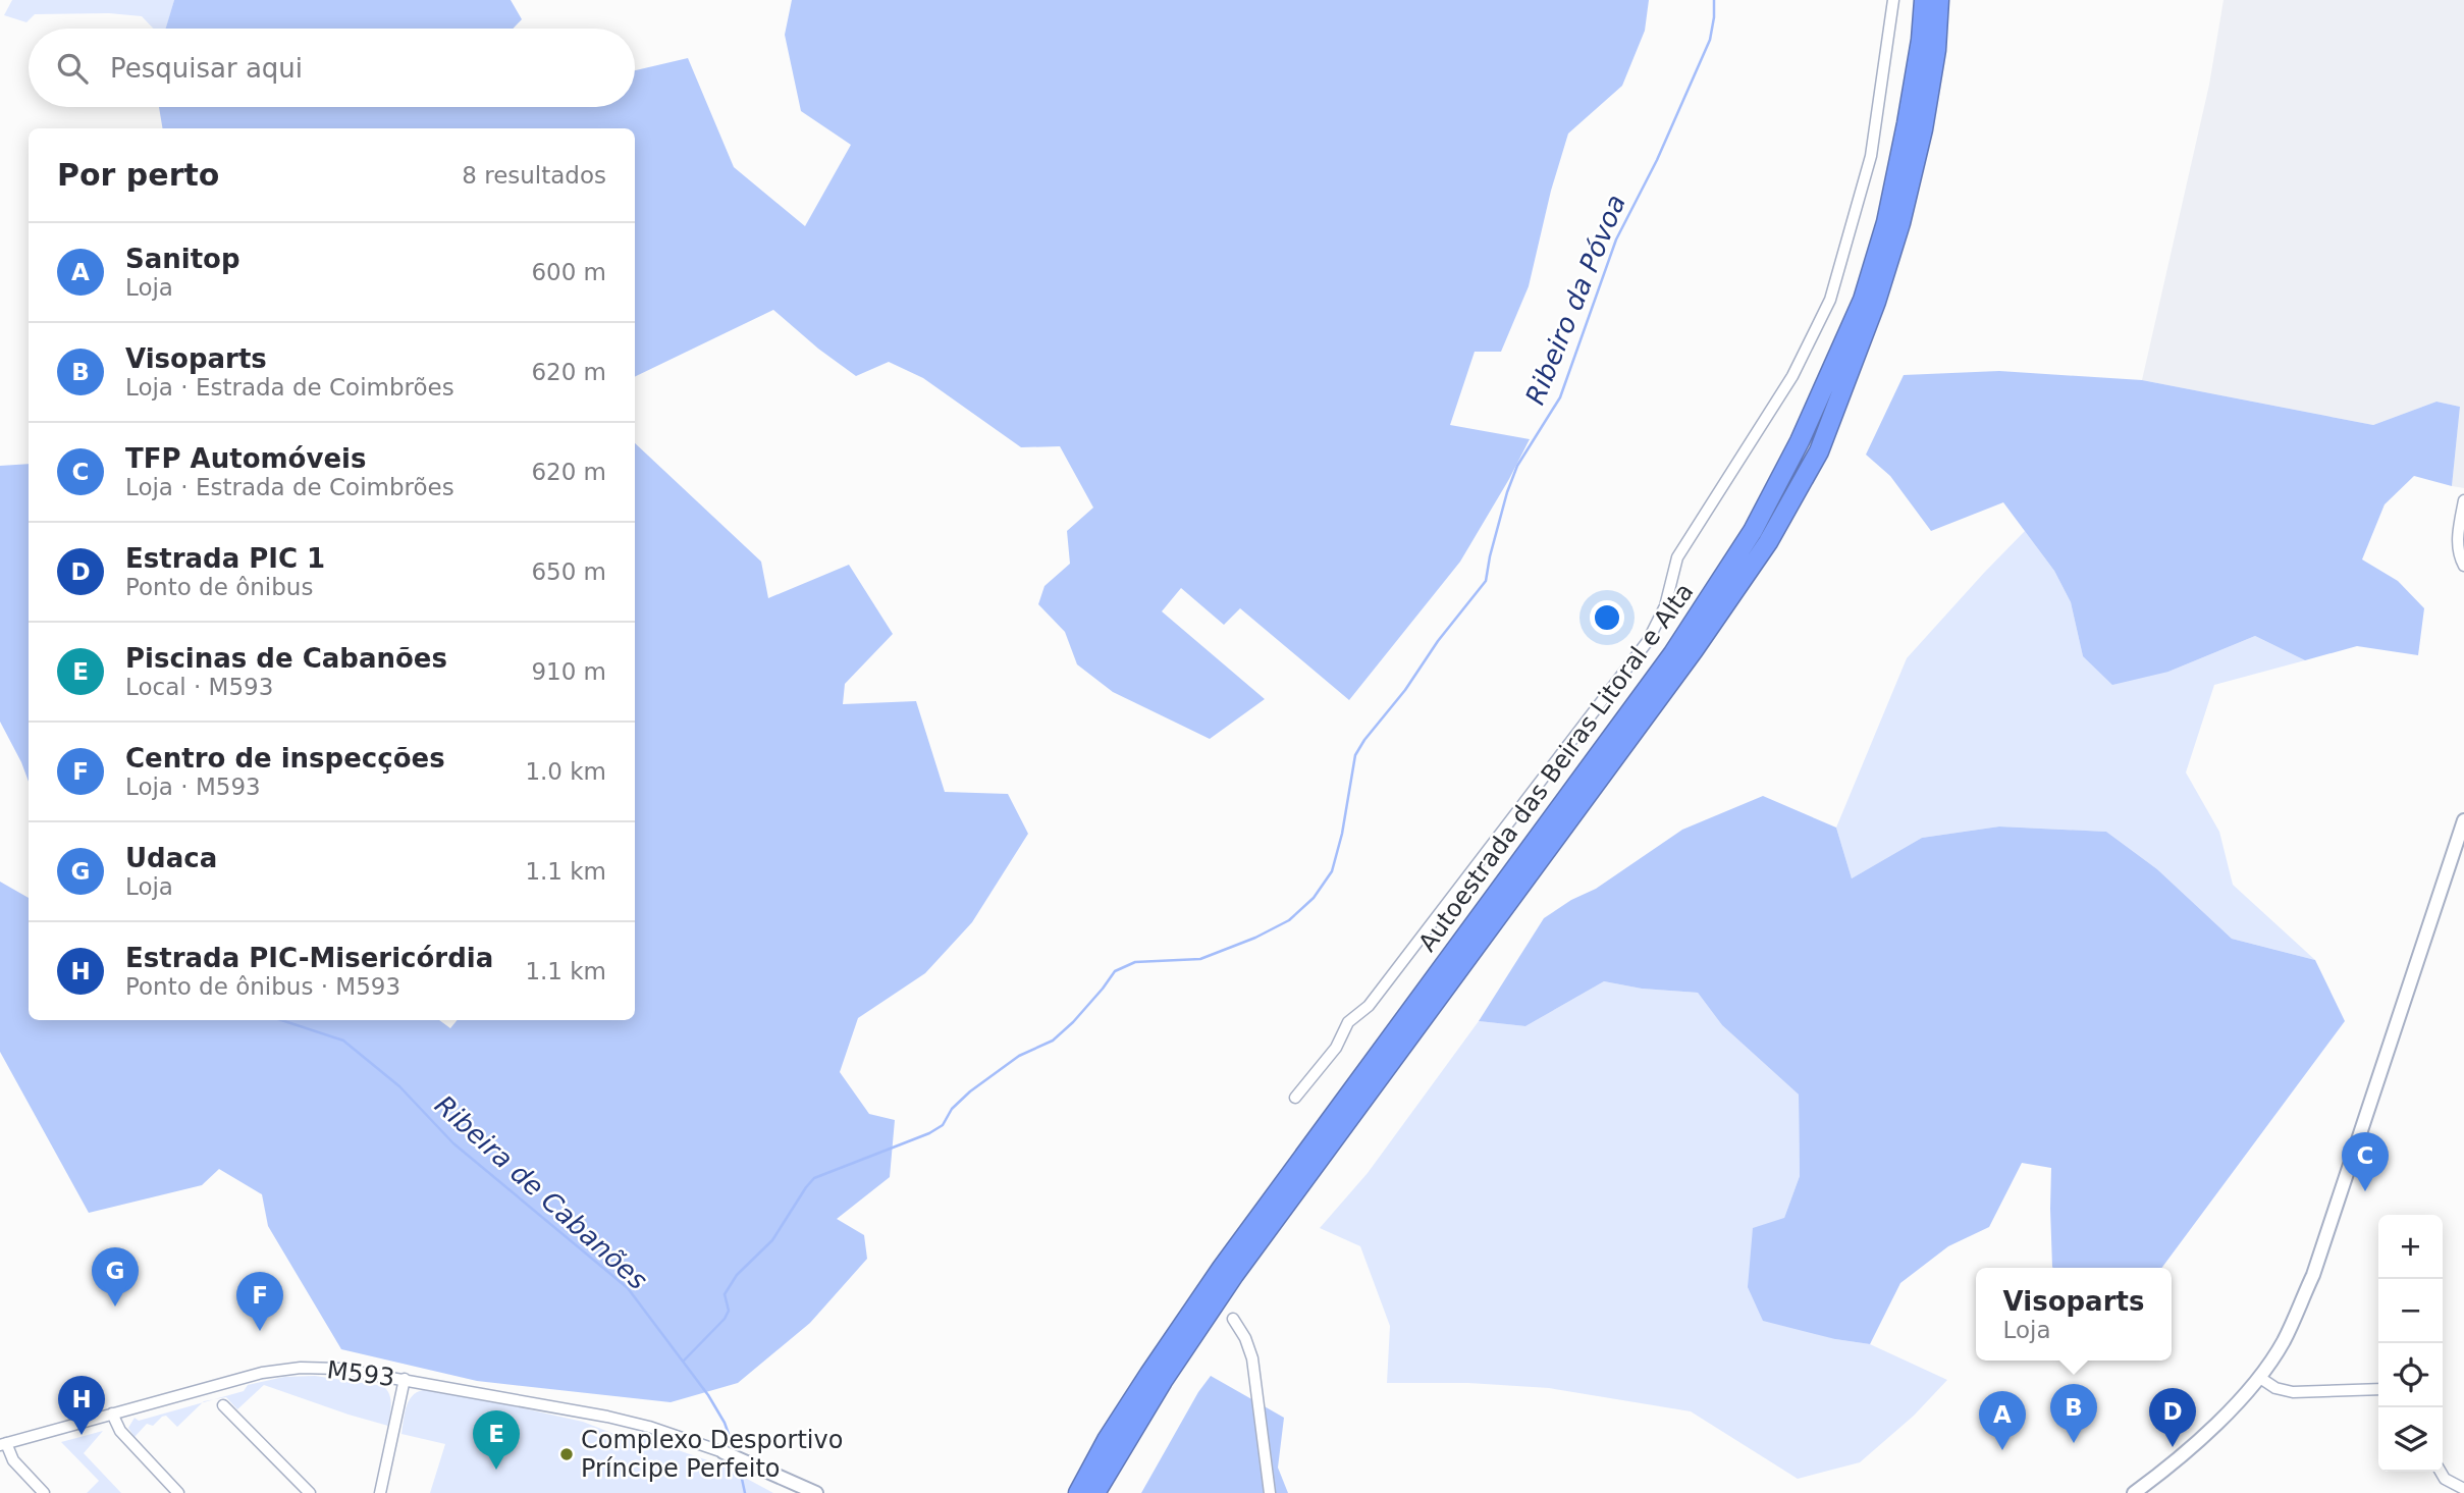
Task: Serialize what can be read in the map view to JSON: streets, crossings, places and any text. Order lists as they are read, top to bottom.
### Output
{
  "streets": {
    "highway": ["Autoestrada das Beiras Litoral e Alta"],
    "street": ["M593"]
  },
  "water": ["Ribeiro da Póvoa", "Ribeira de Cabanões"],
  "places": ["Complexo Desportivo Príncipe Perfeito"],
  "page": {
    "search": "Pesquisar aqui",
    "heading": ["Por perto", "8 resultados"],
    "list": [
      {
        "mark": "A",
        "name": "Sanitop",
        "note": "Loja",
        "value": "600 m"
      },
      {
        "mark": "B",
        "name": "Visoparts",
        "note": "Loja · Estrada de Coimbrões",
        "value": "620 m"
      },
      {
        "mark": "C",
        "name": "TFP Automóveis",
        "note": "Loja · Estrada de Coimbrões",
        "value": "620 m"
      },
      {
        "mark": "D",
        "name": "Estrada PIC 1",
        "note": "Ponto de ônibus",
        "value": "650 m"
      },
      {
        "mark": "E",
        "name": "Piscinas de Cabanões",
        "note": "Local · M593",
        "value": "910 m"
      },
      {
        "mark": "F",
        "name": "Centro de inspecções",
        "note": "Loja · M593",
        "value": "1.0 km"
      },
      {
        "mark": "G",
        "name": "Udaca",
        "note": "Loja",
        "value": "1.1 km"
      },
      {
        "mark": "H",
        "name": "Estrada PIC-Misericórdia",
        "note": "Ponto de ônibus · M593",
        "value": "1.1 km"
      }
    ],
    "pins": [
      "C",
      "G",
      "F",
      "H",
      "B",
      "D",
      "A",
      "E"
    ],
    "map_buttons": ["+", "−"],
    "popup": ["Visoparts", "Loja"]
  }
}
